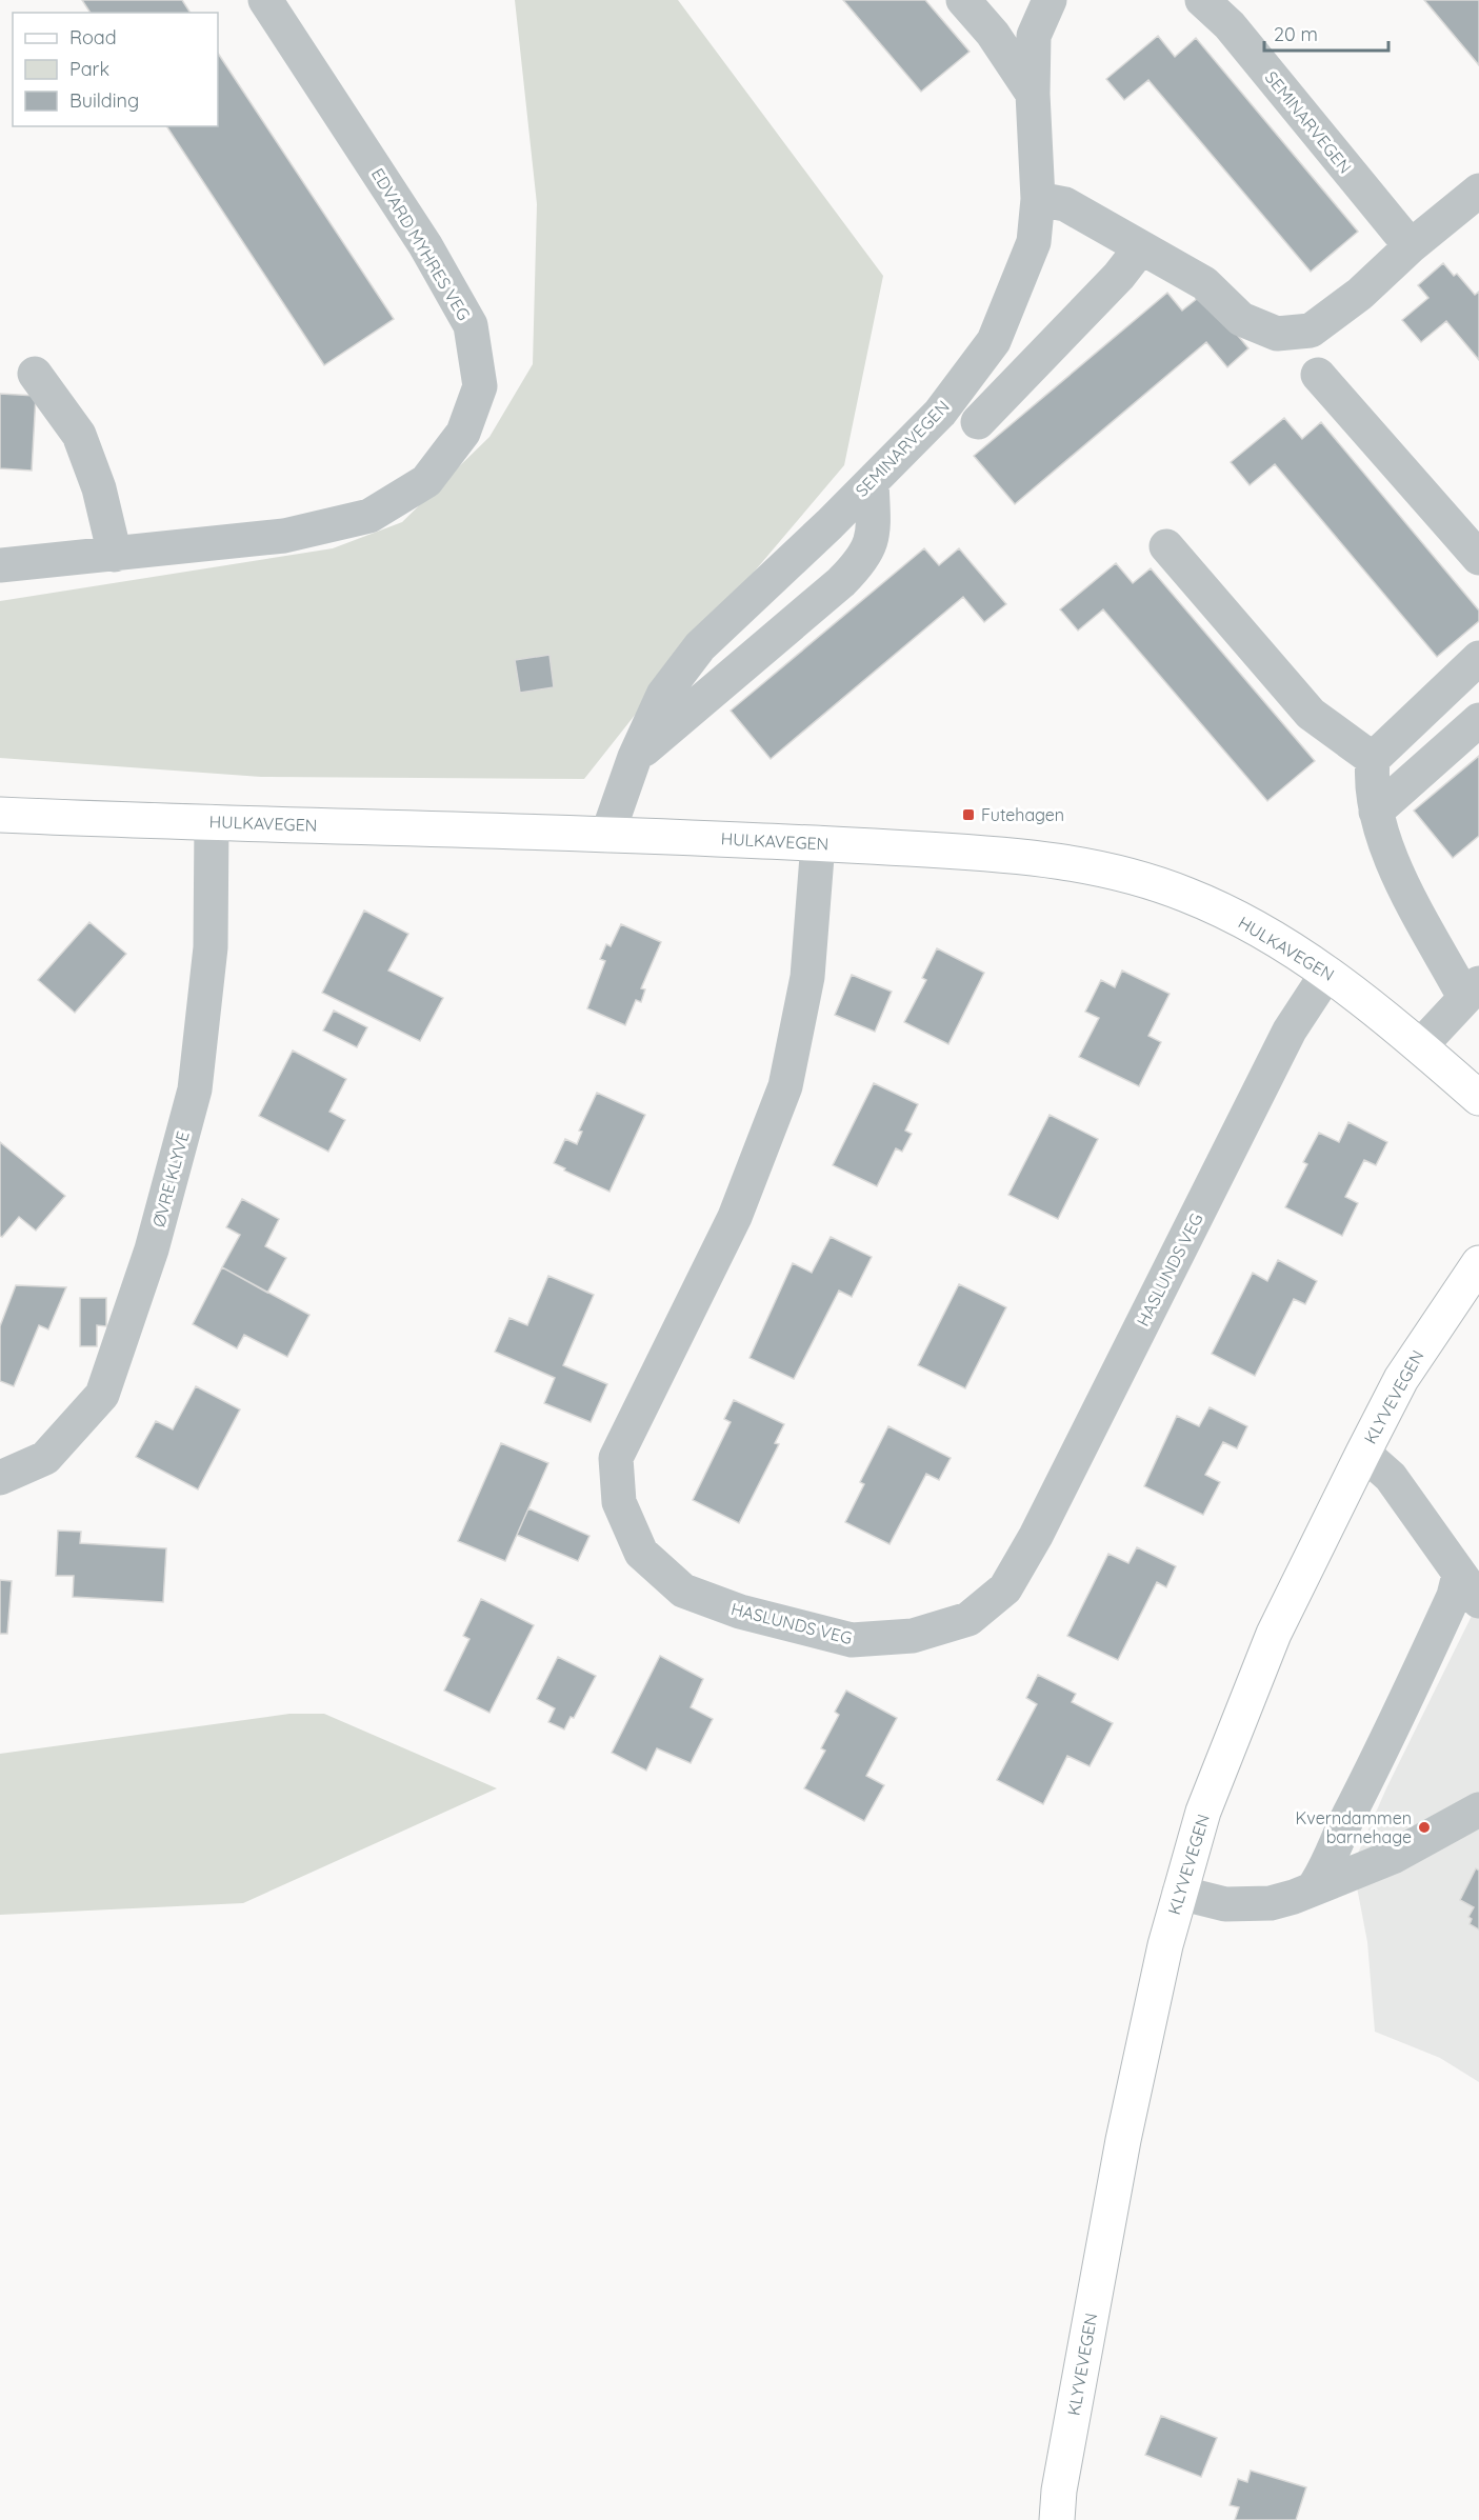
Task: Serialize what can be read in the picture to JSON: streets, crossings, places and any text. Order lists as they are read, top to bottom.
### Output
{
  "streets": {
    "main road": ["HULKAVEGEN", "KLYVEVEGEN"],
    "street": [
      "SEMINARVEGEN",
      "EDVARD MYHRES VEG",
      "ØVRE KLYVE",
      "HASLUNDS VEG"
    ]
  },
  "crossings": [
    ["SEMINARVEGEN", "HULKAVEGEN"],
    ["HULKAVEGEN", "ØVRE KLYVE"],
    ["HULKAVEGEN", "HASLUNDS VEG"]
  ],
  "places": {
    "transit": ["Futehagen"],
    "other": ["Kverndammen barnehage"]
  },
  "legend": ["Road", "Park", "Building"],
  "scale_bar": "20 m"
}
